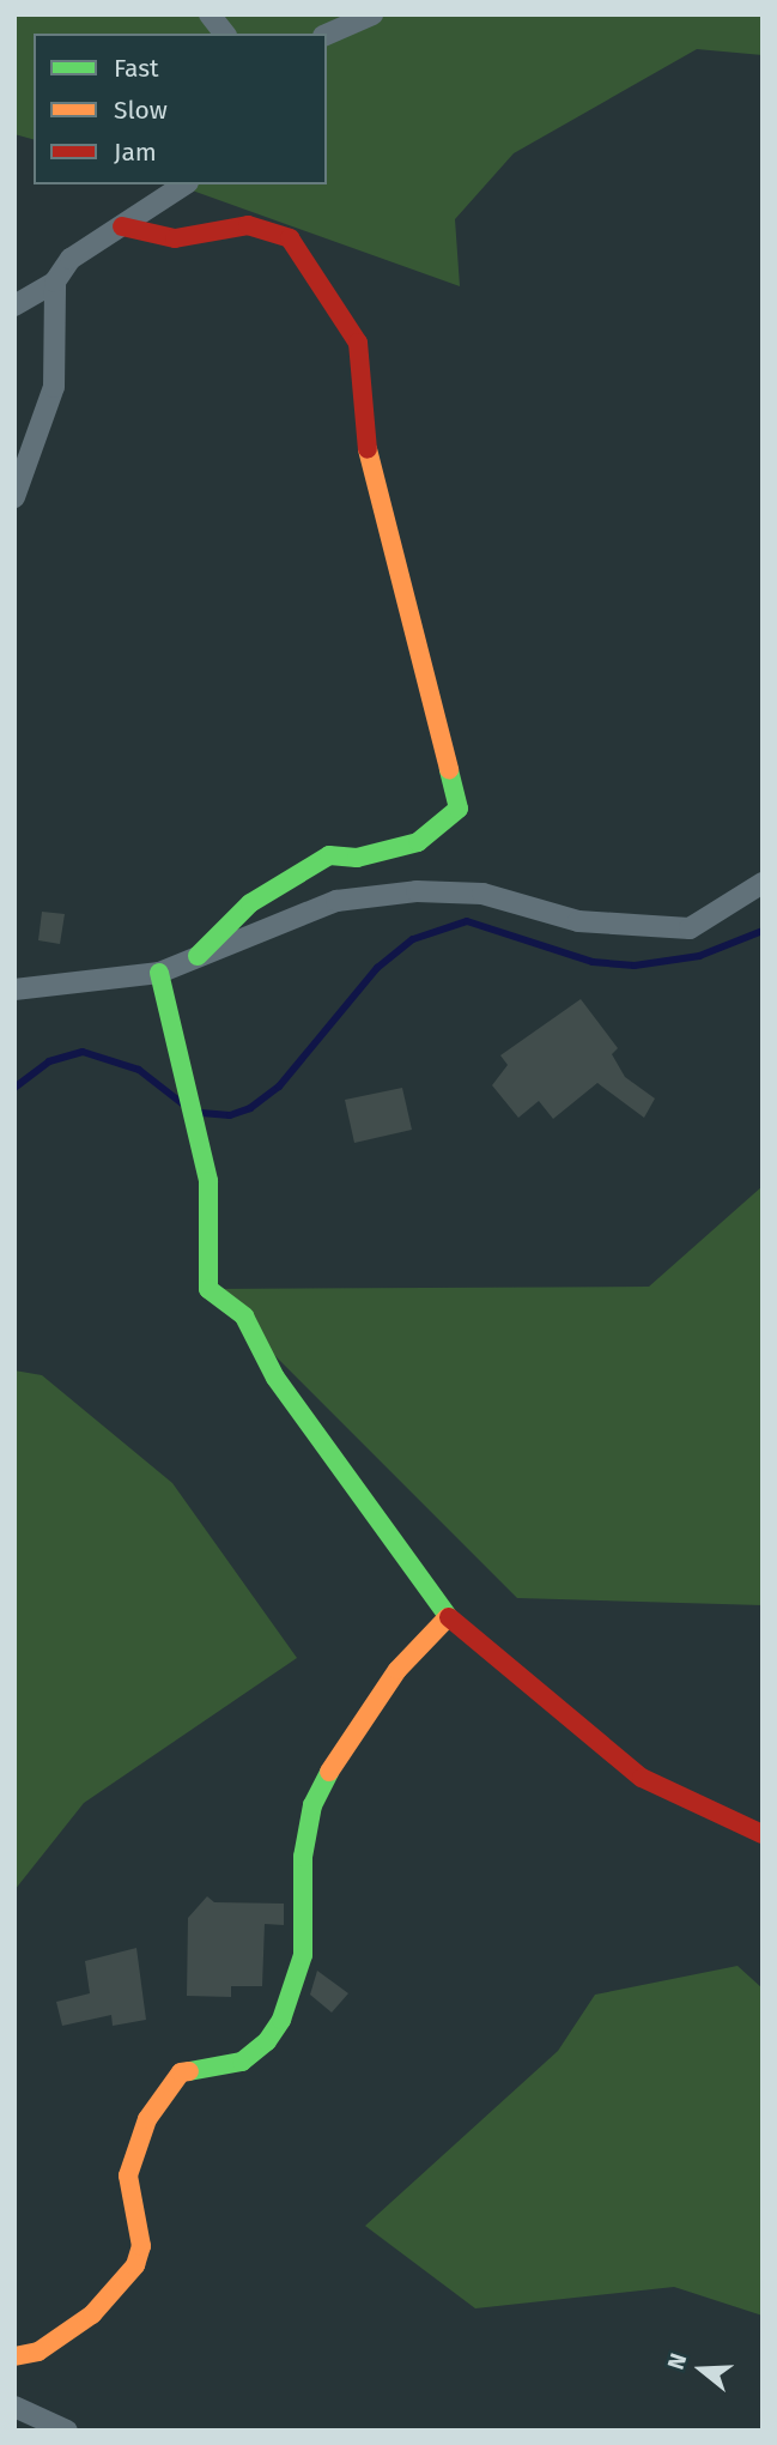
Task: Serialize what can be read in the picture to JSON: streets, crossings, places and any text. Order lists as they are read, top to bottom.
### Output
{
  "legend": ["Fast", "Slow", "Jam"],
  "north": "left"
}
